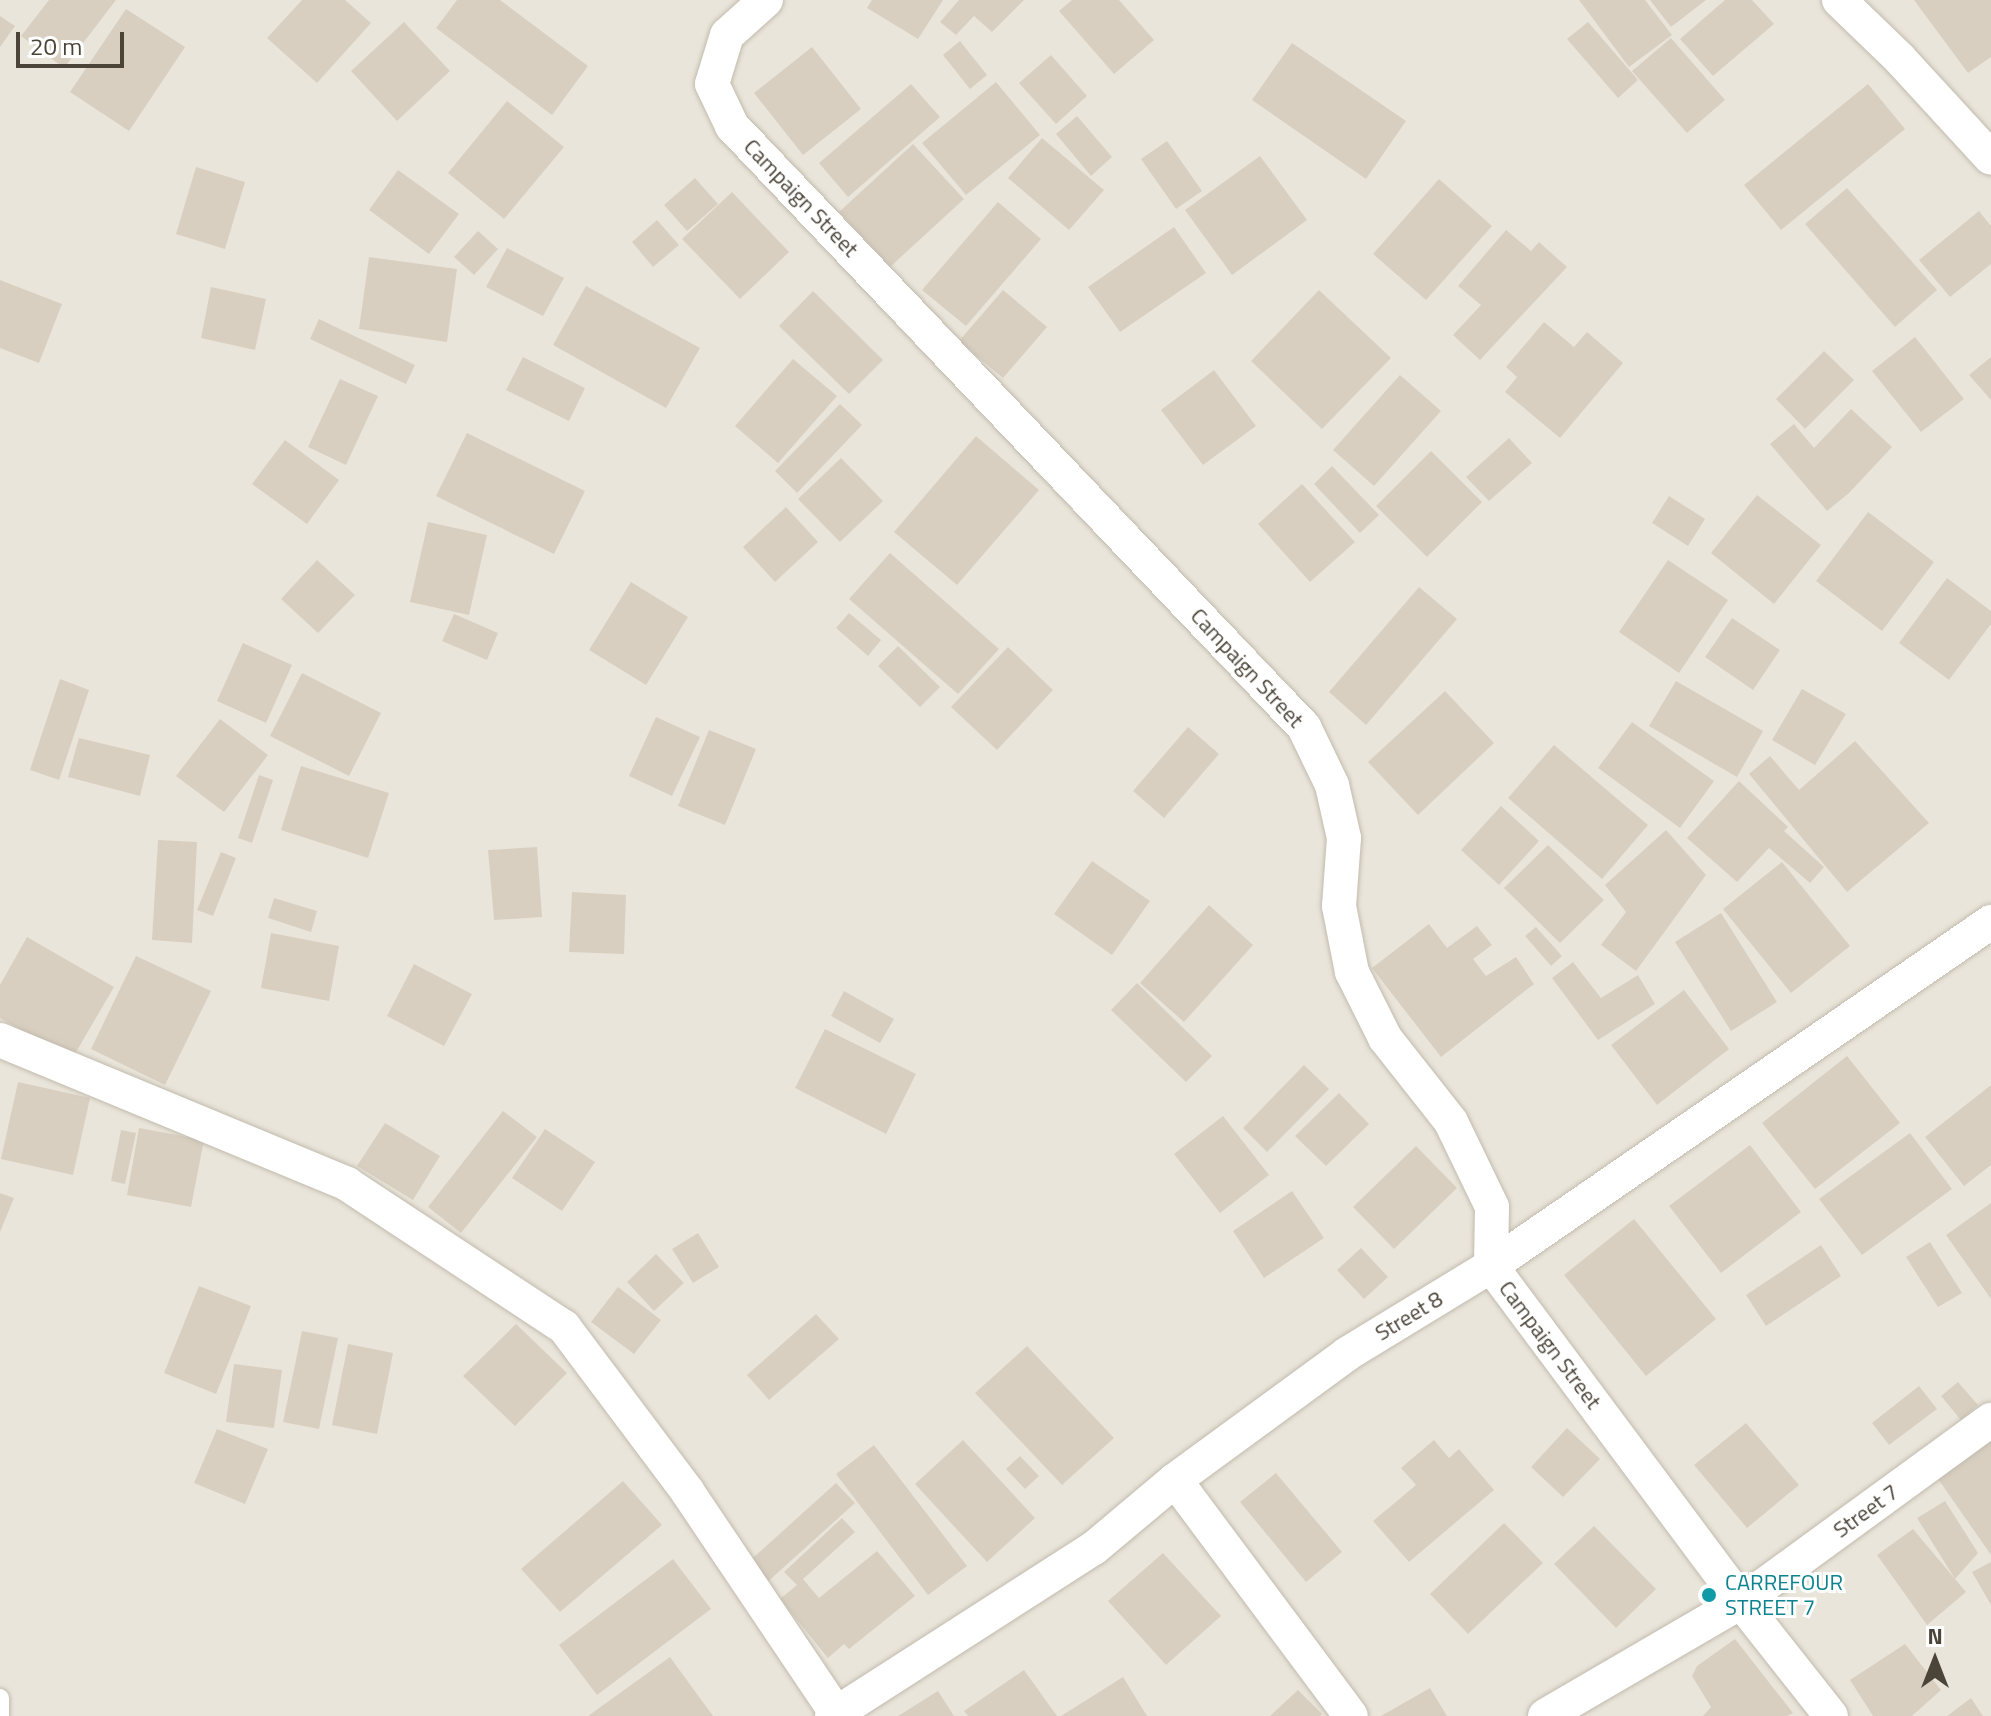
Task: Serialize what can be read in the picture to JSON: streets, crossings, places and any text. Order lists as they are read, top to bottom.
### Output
{
  "streets": {
    "street": ["Campaign Street", "Street 8", "Street 7"]
  },
  "crossings": [
    ["Campaign Street", "Street 8"],
    ["Campaign Street", "Street 7"]
  ],
  "places": ["CARREFOUR STREET 7"],
  "scale_bar": "20 m",
  "north": "top"
}
